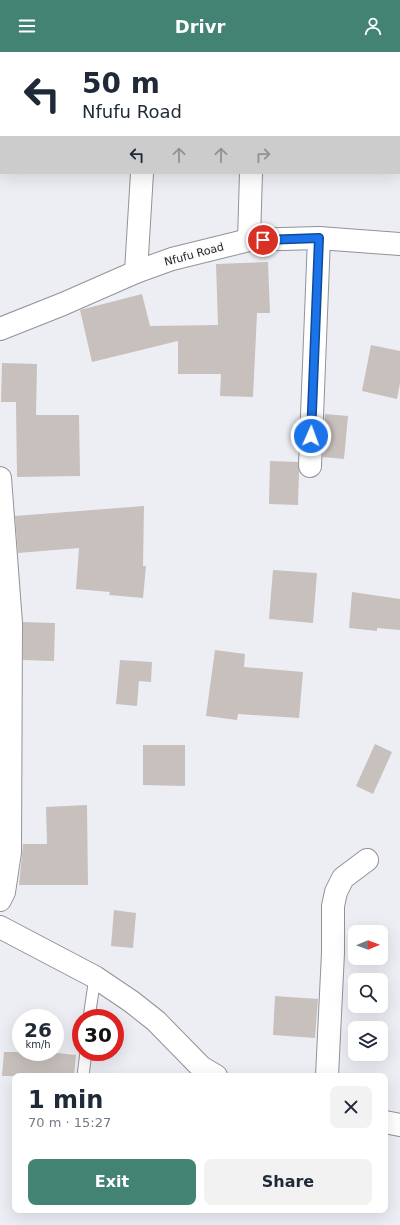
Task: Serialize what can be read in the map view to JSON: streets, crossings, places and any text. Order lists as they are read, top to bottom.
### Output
{
  "streets": {
    "street": ["Nfufu Road"]
  },
  "north": "right",
  "page": {
    "header": "Drivr",
    "turn": ["50 m", "Nfufu Road"],
    "speed": "26 km/h",
    "limit": "30",
    "heading": ["1 min", "70 m · 15:27"],
    "buttons": ["Exit", "Share"]
  }
}
